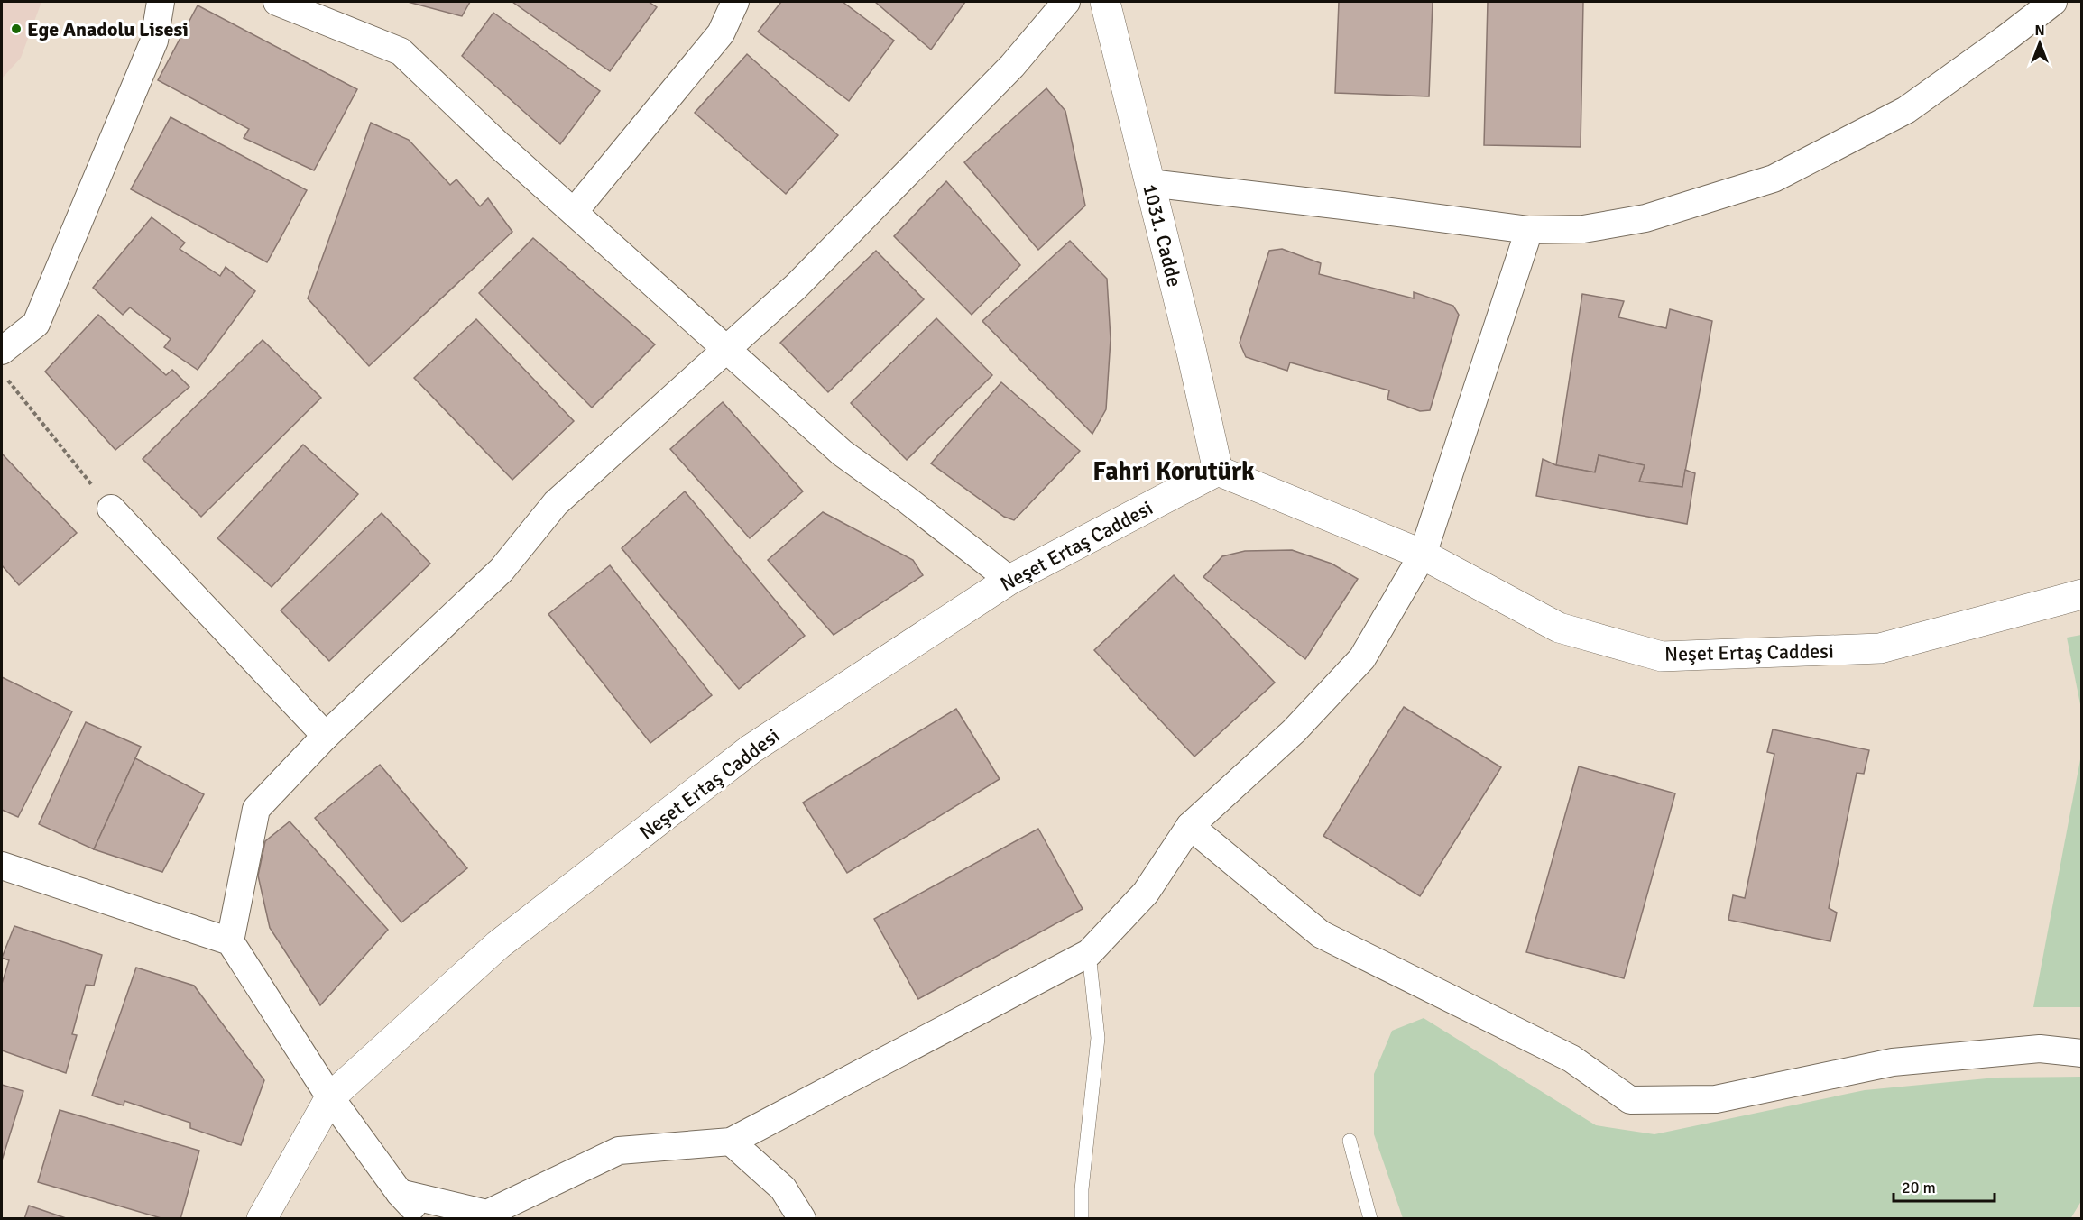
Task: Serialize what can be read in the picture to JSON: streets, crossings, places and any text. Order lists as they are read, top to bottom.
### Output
{
  "streets": {
    "main road": ["1031. Cadde", "Neşet Ertaş Caddesi"]
  },
  "crossings": [
    ["1031. Cadde", "Neşet Ertaş Caddesi"]
  ],
  "districts": ["Fahri Korutürk"],
  "places": ["Ege Anadolu Lisesi"],
  "scale_bar": "20 m",
  "north": "top"
}
